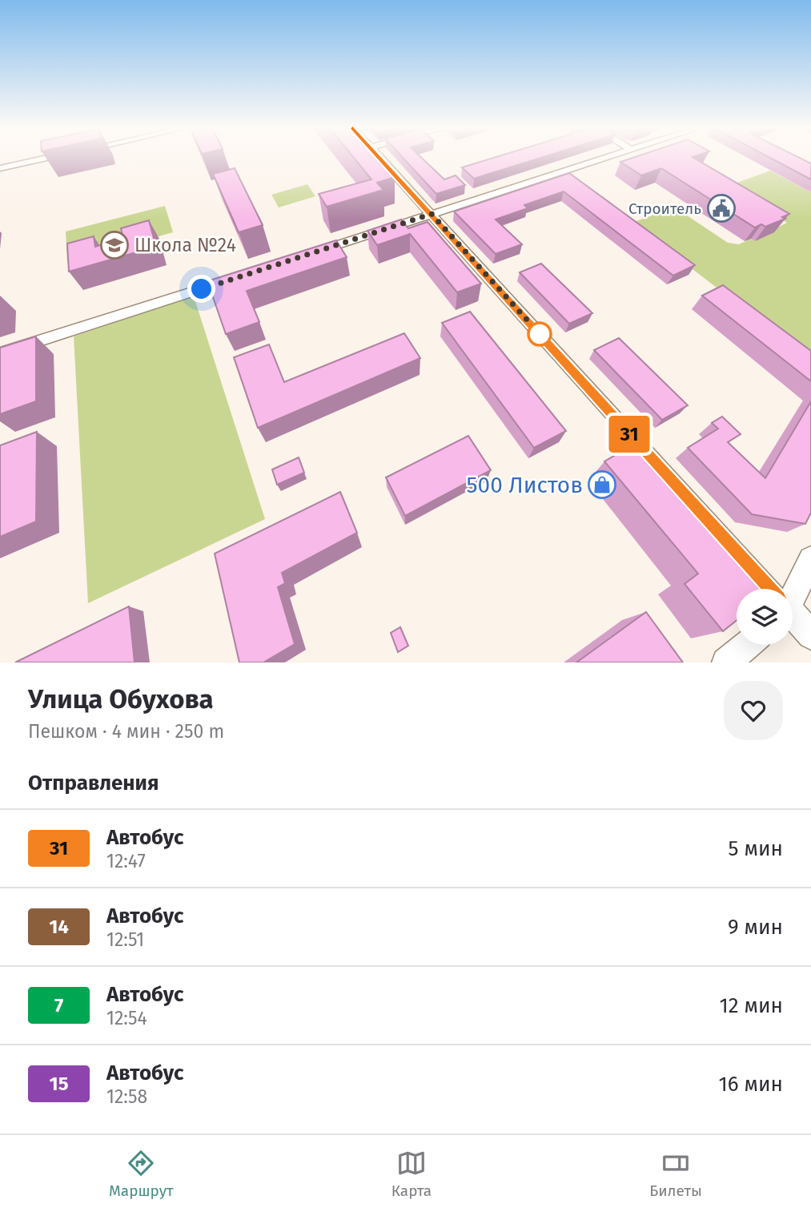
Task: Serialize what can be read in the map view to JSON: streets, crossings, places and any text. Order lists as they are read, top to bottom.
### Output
{
  "places": {
    "public building": ["Строитель"],
    "school or university": ["Школа №24"],
    "shop": ["500 Листов"]
  },
  "lines": ["bus line 31"],
  "page": {
    "on_map": "31",
    "heading": [
      ["Улица Обухова", "Пешком · 4 мин · 250 m"],
      "Отправления"
    ],
    "list": [
      {
        "mark": "31",
        "name": "Автобус",
        "note": "12:47",
        "value": "5 мин"
      },
      {
        "mark": "14",
        "name": "Автобус",
        "note": "12:51",
        "value": "9 мин"
      },
      {
        "mark": "7",
        "name": "Автобус",
        "note": "12:54",
        "value": "12 мин"
      },
      {
        "mark": "15",
        "name": "Автобус",
        "note": "12:58",
        "value": "16 мин"
      }
    ],
    "tabs": ["Маршрут", "Карта", "Билеты"]
  }
}
